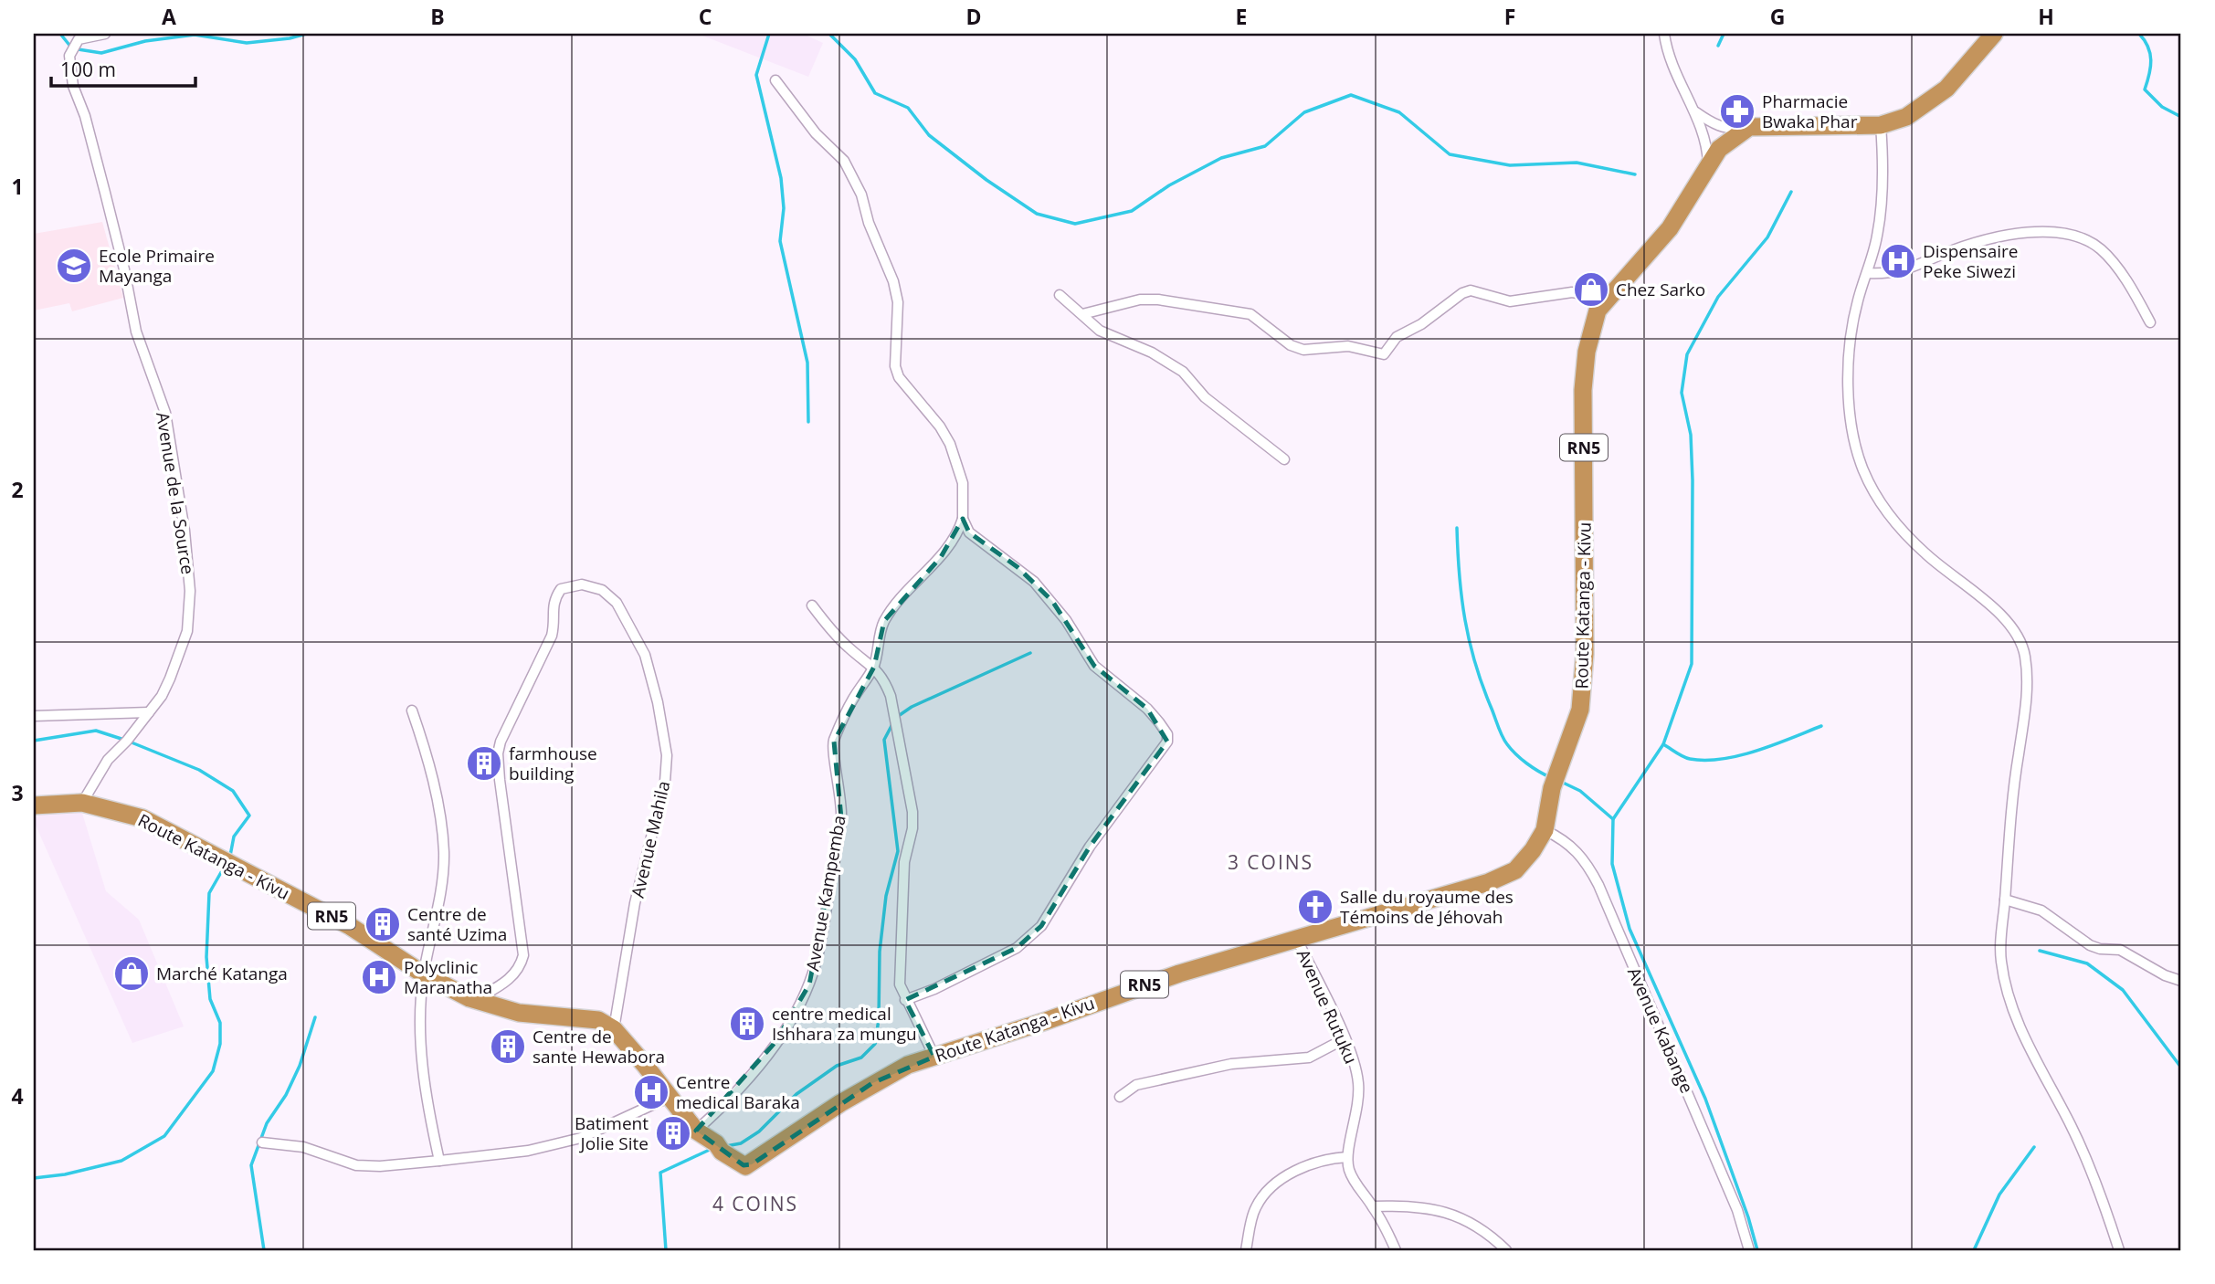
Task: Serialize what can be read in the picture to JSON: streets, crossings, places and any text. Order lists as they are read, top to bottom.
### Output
{
  "streets": {
    "highway": ["RN5", "Route Katanga - Kivu"],
    "street": [
      "Avenue de la Source",
      "Avenue Mahila",
      "Avenue Kampemba",
      "Avenue Rutuku",
      "Avenue Kabange"
    ]
  },
  "crossings": [
    ["RN5", "Route Katanga - Kivu"],
    ["Avenue de la Source", "Route Katanga - Kivu"],
    ["Route Katanga - Kivu", "Avenue Mahila"],
    ["Route Katanga - Kivu", "Avenue Kampemba"],
    ["Route Katanga - Kivu", "Avenue Rutuku"],
    ["Route Katanga - Kivu", "Avenue Kabange"]
  ],
  "districts": ["3 COINS", "4 COINS"],
  "places": {
    "pharmacy": ["Pharmacie Bwaka Phar"],
    "hospital": ["Dispensaire Peke Siwezi", "Polyclinic Maranatha", "Centre medical Baraka"],
    "school or university": ["Ecole Primaire Mayanga"],
    "shop": ["Chez Sarko", "Marché Katanga"],
    "building": [
      "farmhouse building",
      "Centre de santé Uzima",
      "centre medical Ishhara za mungu",
      "Centre de sante Hewabora",
      "Batiment Jolie Site"
    ],
    "church": ["Salle du royaume des Témoins de Jéhovah"]
  },
  "scale_bar": "100 m",
  "grid": {
    "columns": [
      "A",
      "B",
      "C",
      "D",
      "E",
      "F",
      "G",
      "H"
    ],
    "rows": [
      "1",
      "2",
      "3",
      "4"
    ]
  }
}
